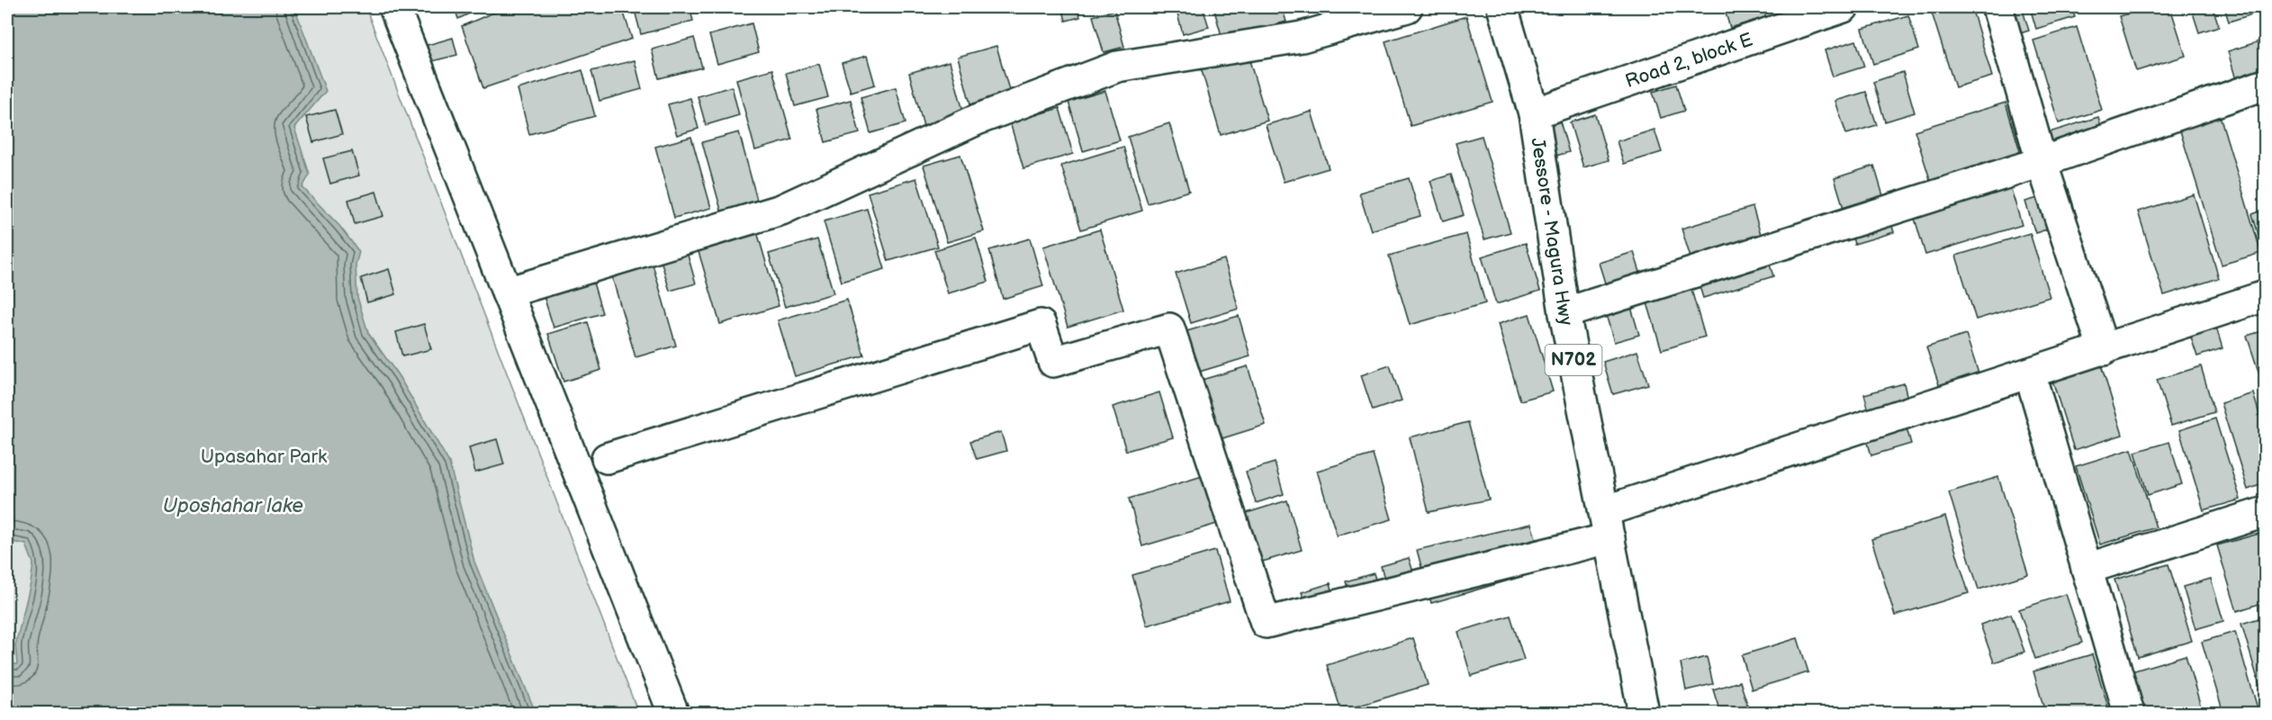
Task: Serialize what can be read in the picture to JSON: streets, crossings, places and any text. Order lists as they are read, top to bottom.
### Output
{
  "streets": {
    "main road": ["Road 2, block E", "Jessore - Magura Hwy", "N702"]
  },
  "crossings": [
    ["Road 2, block E", "Jessore - Magura Hwy"]
  ],
  "water": ["Uposhahar lake"],
  "parks": ["Upasahar Park"]
}
